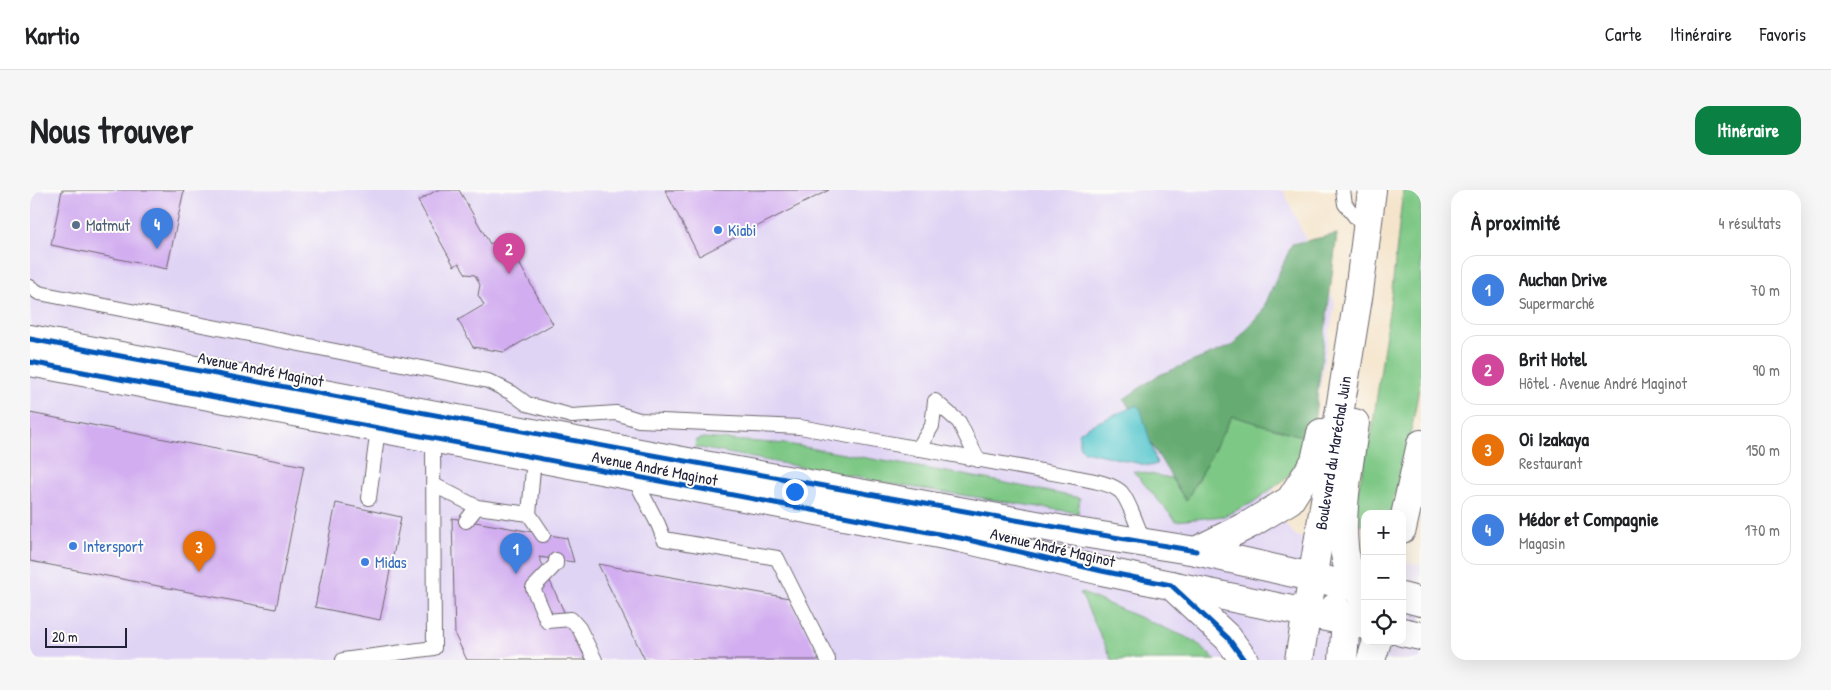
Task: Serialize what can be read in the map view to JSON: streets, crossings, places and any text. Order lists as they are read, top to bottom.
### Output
{
  "streets": {
    "main road": ["Avenue André Maginot", "Boulevard du Maréchal Juin"]
  },
  "crossings": [
    ["Avenue André Maginot", "Boulevard du Maréchal Juin"]
  ],
  "places": [
    "Matmut",
    "Kiabi",
    "Intersport",
    "Midas"
  ],
  "scale_bar": "20 m",
  "page": {
    "header": "Kartio",
    "nav": ["Carte", "Itinéraire", "Favoris"],
    "buttons": "Itinéraire",
    "title": "Nous trouver",
    "heading": ["À proximité", "4 résultats"],
    "pins": [
      "4",
      "2",
      "3",
      "1"
    ],
    "list": [
      {
        "mark": "1",
        "name": "Auchan Drive",
        "note": "Supermarché",
        "value": "70 m"
      },
      {
        "mark": "2",
        "name": "Brit Hotel",
        "note": "Hôtel · Avenue André Maginot",
        "value": "90 m"
      },
      {
        "mark": "3",
        "name": "Oi Izakaya",
        "note": "Restaurant",
        "value": "150 m"
      },
      {
        "mark": "4",
        "name": "Médor et Compagnie",
        "note": "Magasin",
        "value": "170 m"
      }
    ],
    "map_buttons": ["+", "−"],
    "scale": "20 m"
  }
}
